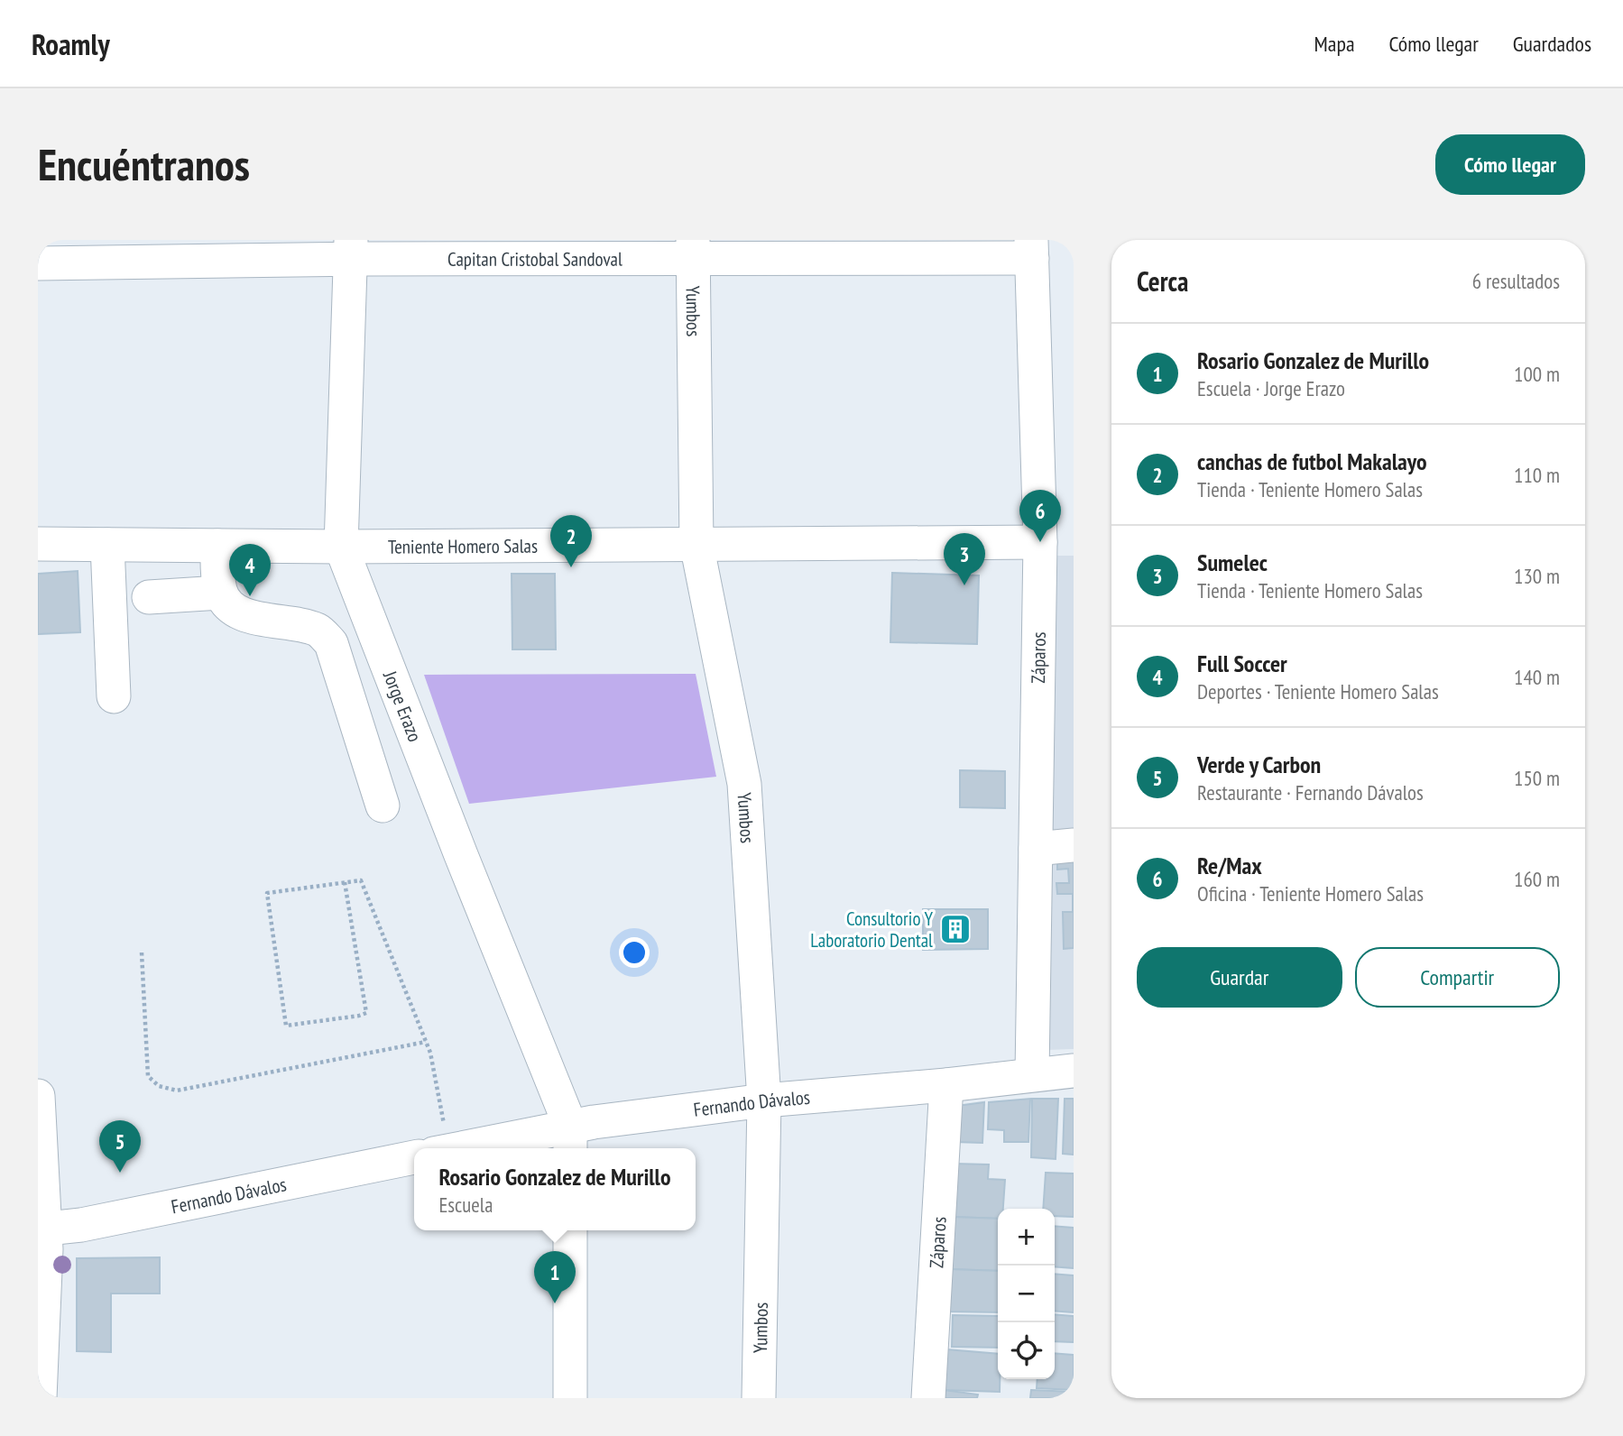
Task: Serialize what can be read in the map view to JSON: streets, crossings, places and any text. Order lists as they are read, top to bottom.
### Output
{
  "streets": {
    "street": [
      "Capitan Cristobal Sandoval",
      "Yumbos",
      "Teniente Homero Salas",
      "Záparos",
      "Jorge Erazo",
      "Fernando Dávalos"
    ]
  },
  "crossings": [
    ["Capitan Cristobal Sandoval", "Yumbos"],
    ["Capitan Cristobal Sandoval", "Záparos"],
    ["Capitan Cristobal Sandoval", "Jorge Erazo"],
    ["Yumbos", "Teniente Homero Salas"],
    ["Yumbos", "Fernando Dávalos"],
    ["Teniente Homero Salas", "Záparos"],
    ["Teniente Homero Salas", "Jorge Erazo"],
    ["Záparos", "Fernando Dávalos"],
    ["Jorge Erazo", "Fernando Dávalos"]
  ],
  "places": {
    "building": ["Consultorio Y Laboratorio Dental"]
  },
  "page": {
    "header": "Roamly",
    "nav": ["Mapa", "Cómo llegar", "Guardados"],
    "buttons": [
      "Cómo llegar",
      ["Guardar", "Compartir"]
    ],
    "title": "Encuéntranos",
    "heading": ["Cerca", "6 resultados"],
    "list": [
      {
        "mark": "1",
        "name": "Rosario Gonzalez de Murillo",
        "note": "Escuela · Jorge Erazo",
        "value": "100 m"
      },
      {
        "mark": "2",
        "name": "canchas de futbol Makalayo",
        "note": "Tienda · Teniente Homero Salas",
        "value": "110 m"
      },
      {
        "mark": "3",
        "name": "Sumelec",
        "note": "Tienda · Teniente Homero Salas",
        "value": "130 m"
      },
      {
        "mark": "4",
        "name": "Full Soccer",
        "note": "Deportes · Teniente Homero Salas",
        "value": "140 m"
      },
      {
        "mark": "5",
        "name": "Verde y Carbon",
        "note": "Restaurante · Fernando Dávalos",
        "value": "150 m"
      },
      {
        "mark": "6",
        "name": "Re/Max",
        "note": "Oficina · Teniente Homero Salas",
        "value": "160 m"
      }
    ],
    "pins": [
      "6",
      "2",
      "3",
      "4",
      "5",
      "1"
    ],
    "popup": ["Rosario Gonzalez de Murillo", "Escuela"],
    "map_buttons": ["+", "−"]
  }
}
